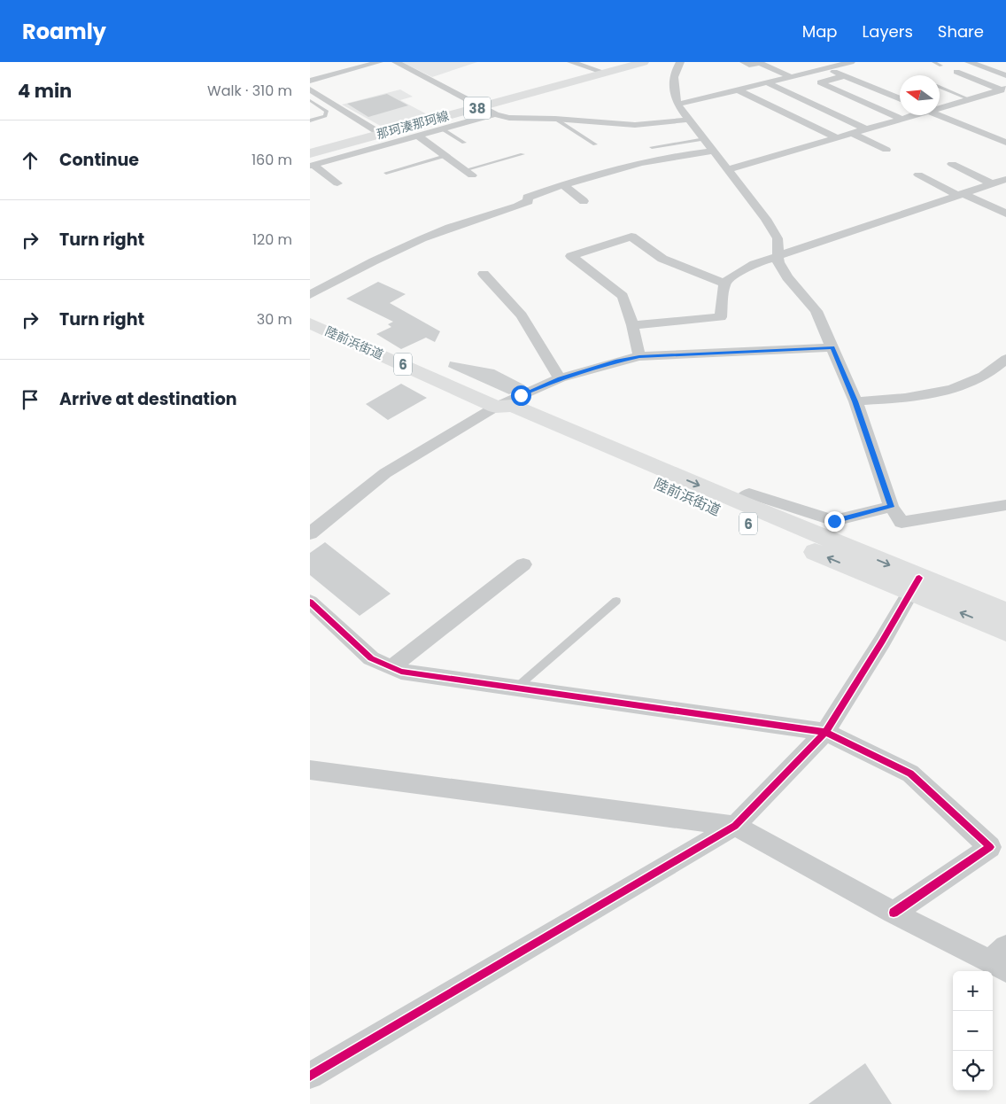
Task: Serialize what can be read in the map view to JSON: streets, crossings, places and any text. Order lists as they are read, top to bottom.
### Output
{
  "streets": {
    "main road": [
      "38",
      "那珂湊那珂線",
      "陸前浜街道",
      "6"
    ]
  },
  "north": "left",
  "page": {
    "header": "Roamly",
    "nav": ["Map", "Layers", "Share"],
    "heading": ["4 min", "Walk · 310 m"],
    "list": [
      ["Continue", "160 m"],
      ["Turn right", "120 m"],
      ["Turn right", "30 m"],
      "Arrive at destination"
    ],
    "map_buttons": ["+", "−"]
  }
}
